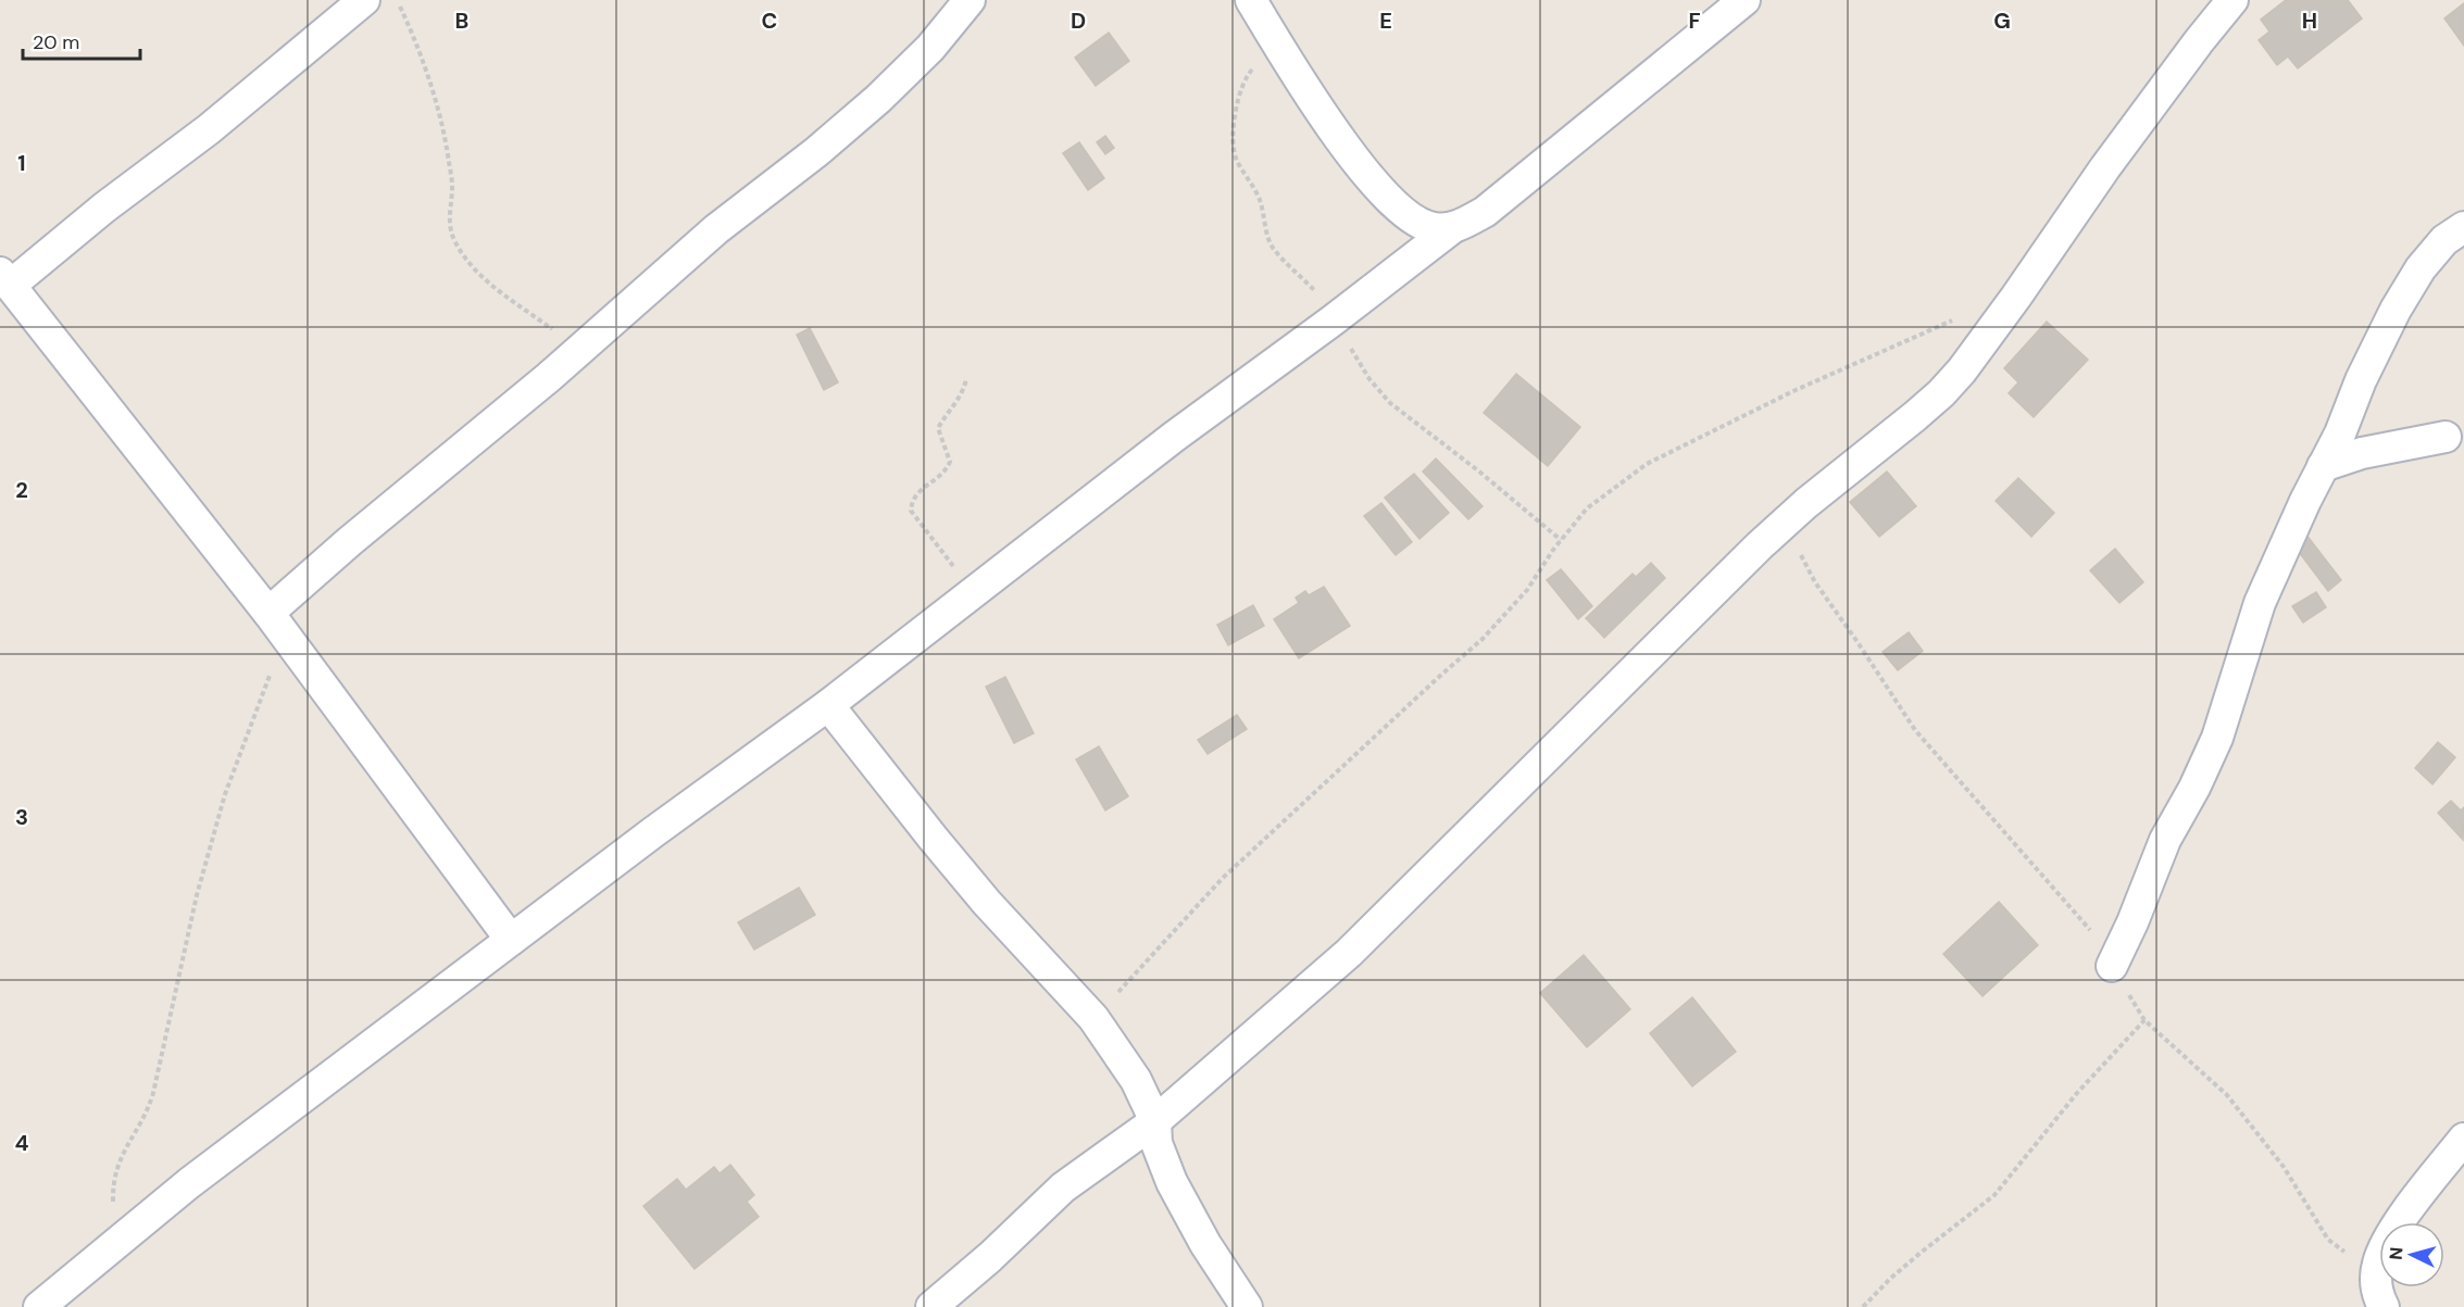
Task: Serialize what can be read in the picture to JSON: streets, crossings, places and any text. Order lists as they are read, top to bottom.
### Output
{
  "scale_bar": "20 m",
  "north": "left",
  "grid": {
    "columns": [
      "B",
      "C",
      "D",
      "E",
      "F",
      "G",
      "H"
    ],
    "rows": [
      "1",
      "2",
      "3",
      "4"
    ]
  }
}
